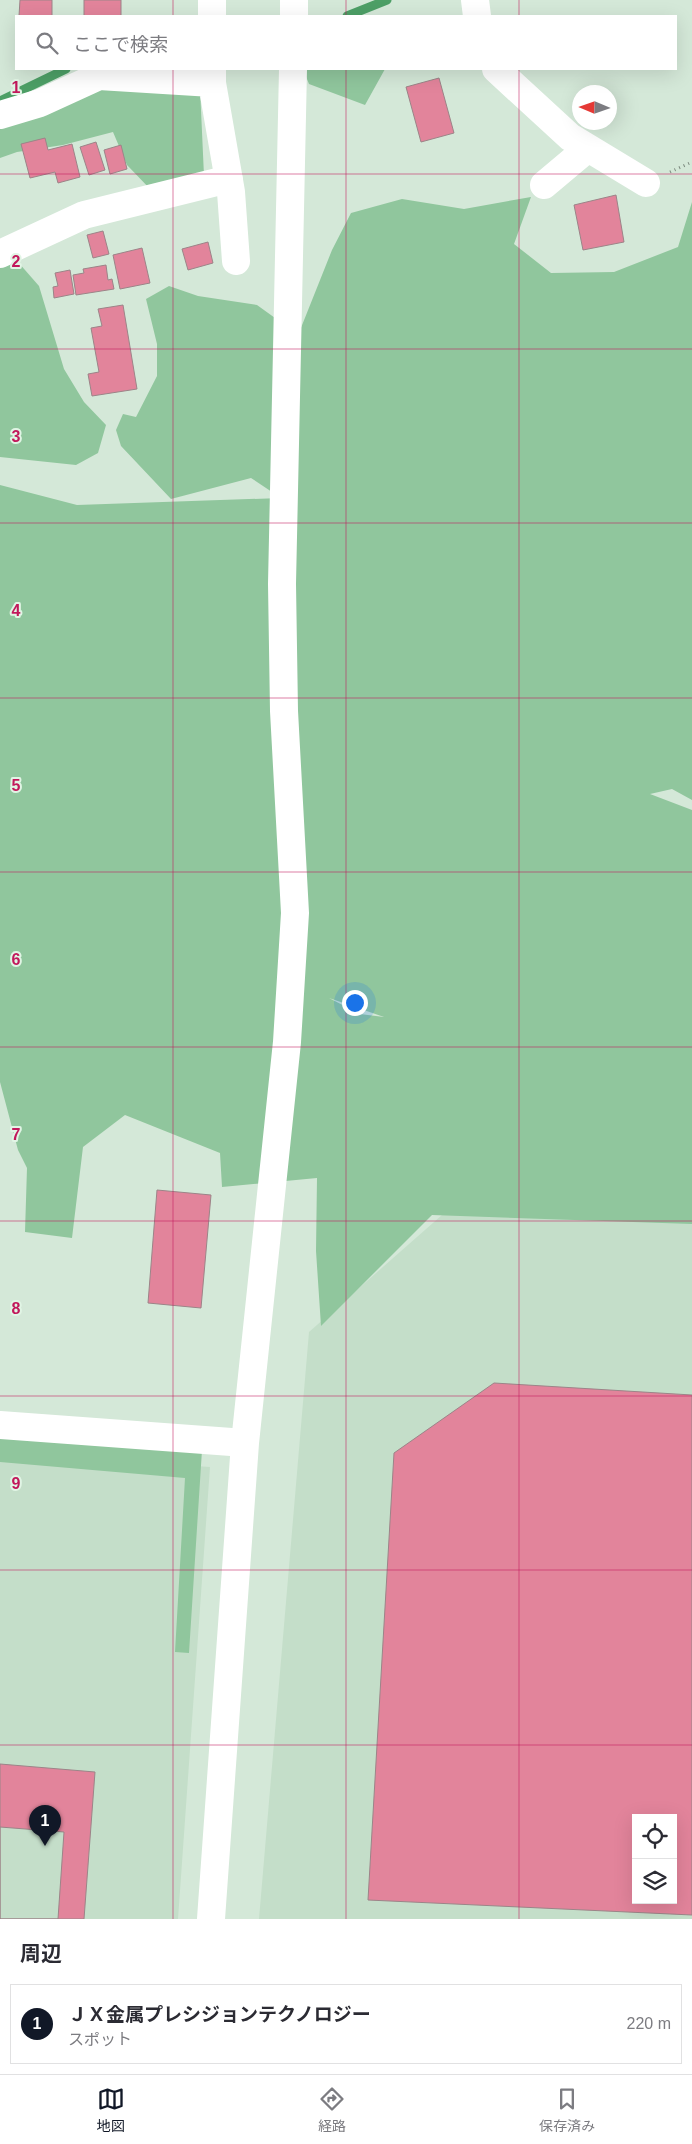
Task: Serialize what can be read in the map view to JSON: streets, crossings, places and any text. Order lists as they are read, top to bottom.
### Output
{
  "north": "left",
  "page": {
    "search": "ここで検索",
    "pins": "1",
    "heading": "周辺",
    "list": [
      {
        "mark": "1",
        "name": "ＪＸ金属プレシジョンテクノロジー",
        "note": "スポット",
        "value": "220 m"
      }
    ],
    "nav": ["地図", "経路", "保存済み"]
  },
  "grid": {
    "rows": [
      "1",
      "2",
      "3",
      "4",
      "5",
      "6",
      "7",
      "8",
      "9"
    ]
  }
}
